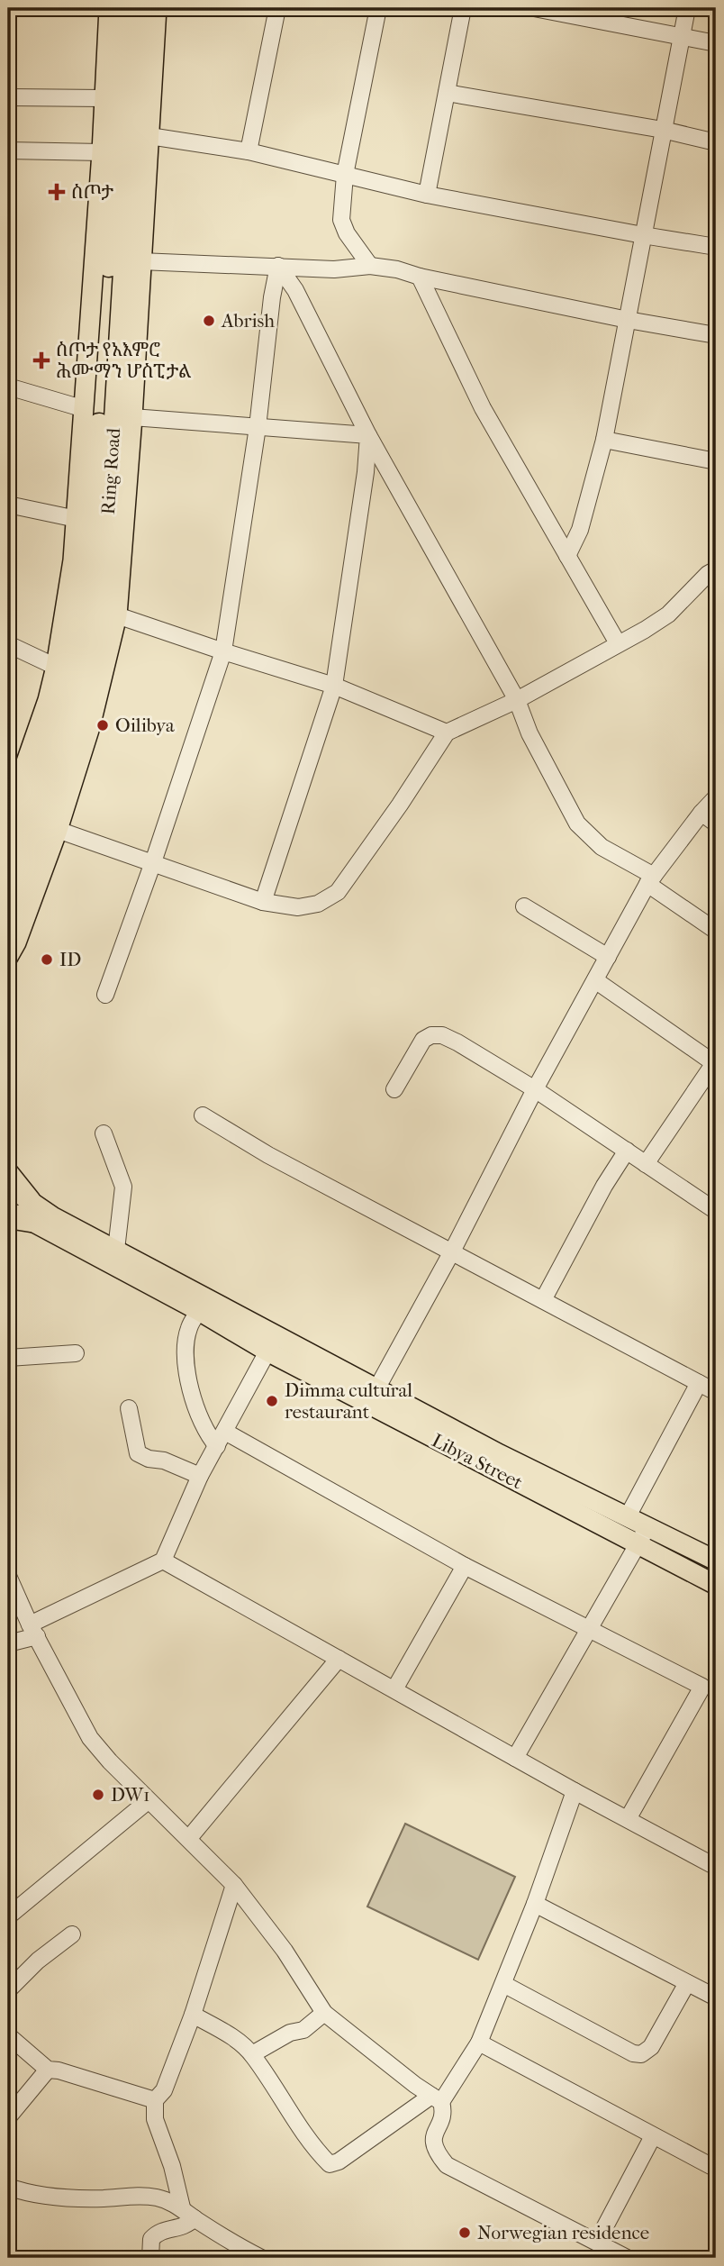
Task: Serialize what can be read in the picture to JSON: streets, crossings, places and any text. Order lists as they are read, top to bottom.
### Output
{
  "streets": {
    "highway": ["Ring Road"],
    "main road": ["Libya Street"]
  },
  "places": {
    "health": ["ስጦታ", "ስጦታ የአእምሮ ሕሙማን ሆስፒታል"],
    "other": [
      "Abrish",
      "Oilibya",
      "ID",
      "Dimma cultural restaurant",
      "DW1",
      "Norwegian residence"
    ]
  }
}
